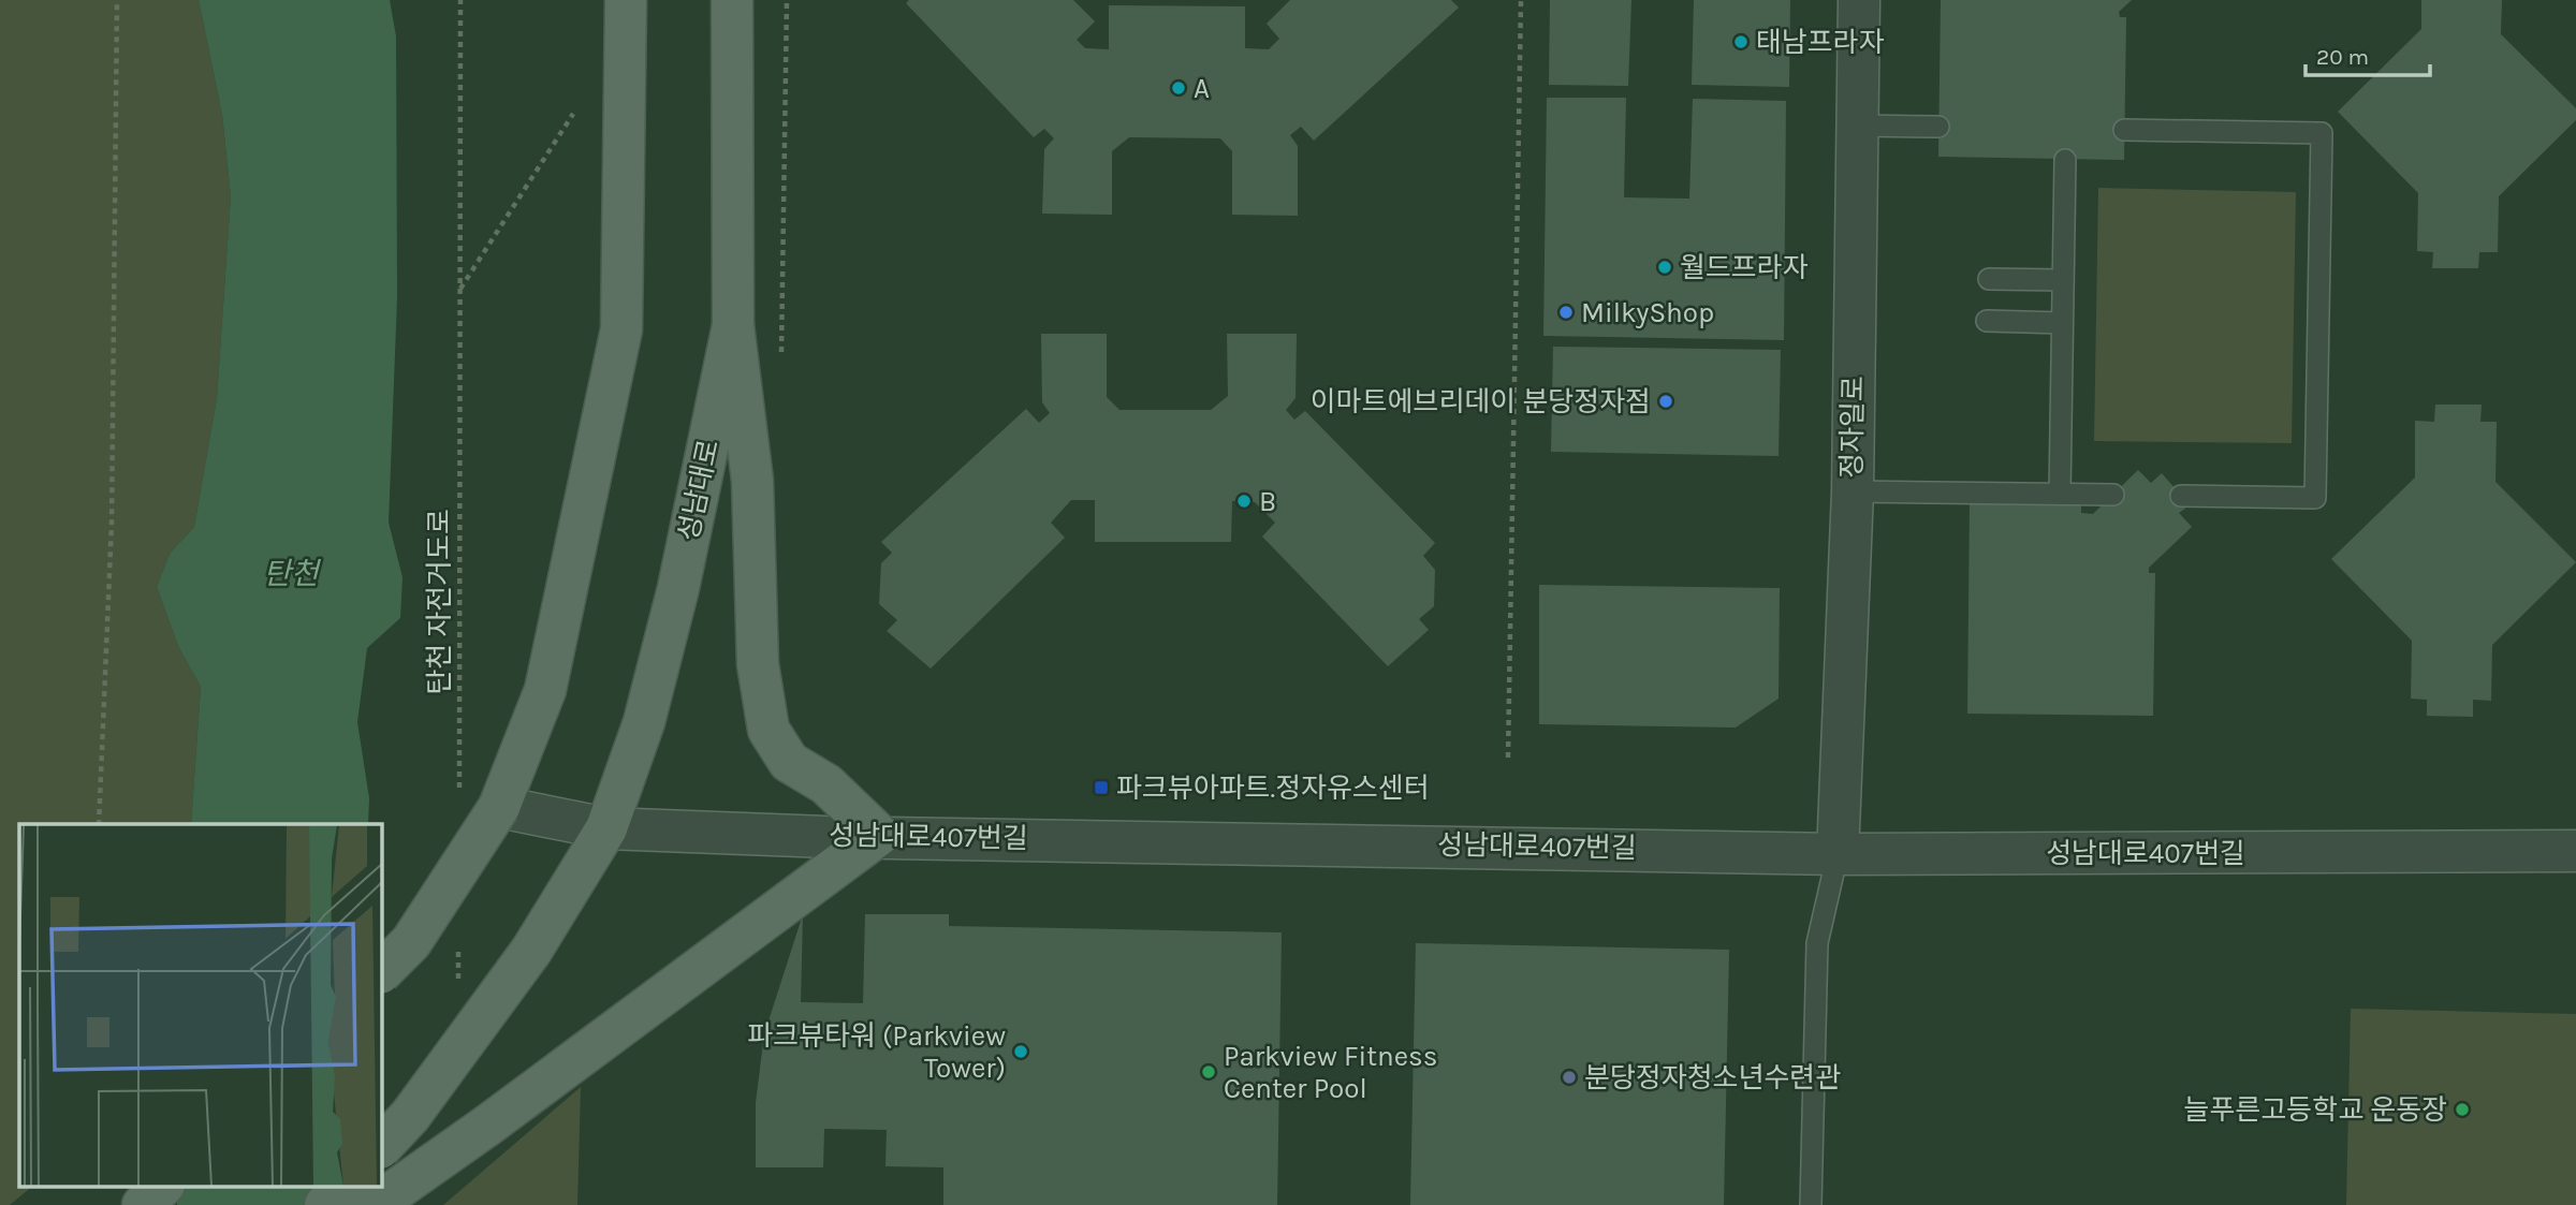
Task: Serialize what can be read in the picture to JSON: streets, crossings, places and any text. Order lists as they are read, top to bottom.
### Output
{
  "streets": {
    "main road": ["성남대로"],
    "street": ["정자일로", "성남대로407번길"],
    "path": ["탄천 자전거도로"]
  },
  "crossings": [
    ["정자일로", "성남대로407번길"],
    ["성남대로", "성남대로407번길"]
  ],
  "water": ["탄천"],
  "places": {
    "other": [
      "태남프라자",
      "A",
      "월드프라자",
      "MilkyShop",
      "이마트에브리데이 분당정자점",
      "B",
      "파크뷰타워 (Parkview Tower)",
      "Parkview Fitness Center Pool",
      "분당정자청소년수련관",
      "늘푸른고등학교 운동장"
    ],
    "transit": ["파크뷰아파트.정자유스센터"]
  },
  "scale_bar": "20 m"
}
